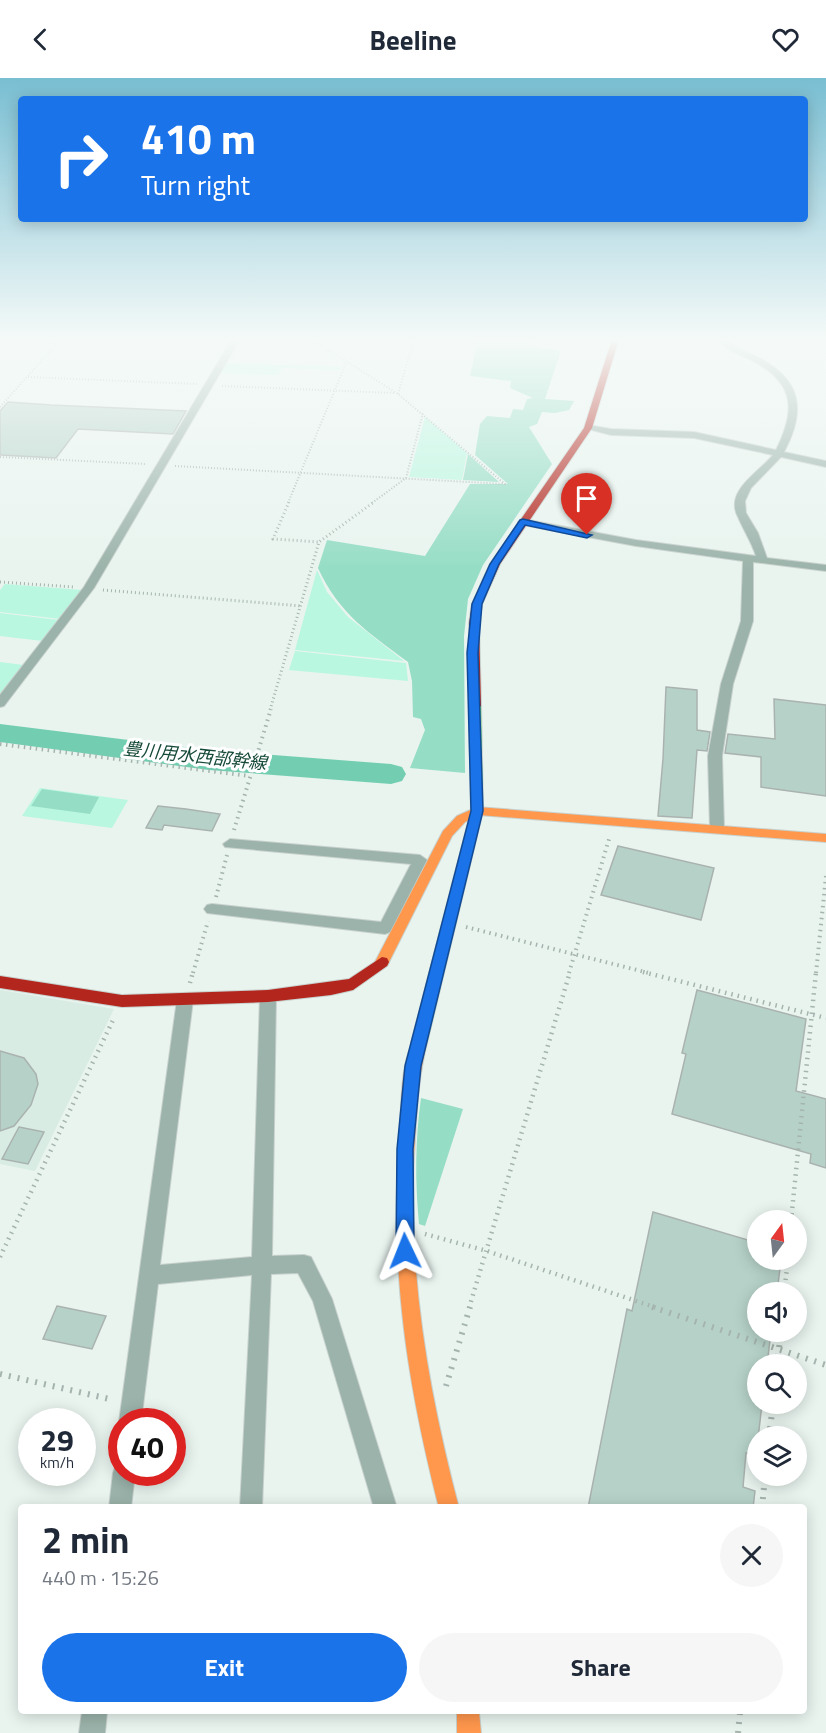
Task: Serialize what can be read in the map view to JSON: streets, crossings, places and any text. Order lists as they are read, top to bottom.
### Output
{
  "water": ["豊川用水西部幹線"],
  "north": "top",
  "page": {
    "header": "Beeline",
    "turn": ["410 m", "Turn right"],
    "speed": "29 km/h",
    "limit": "40",
    "heading": ["2 min", "440 m · 15:26"],
    "buttons": ["Exit", "Share"]
  }
}
